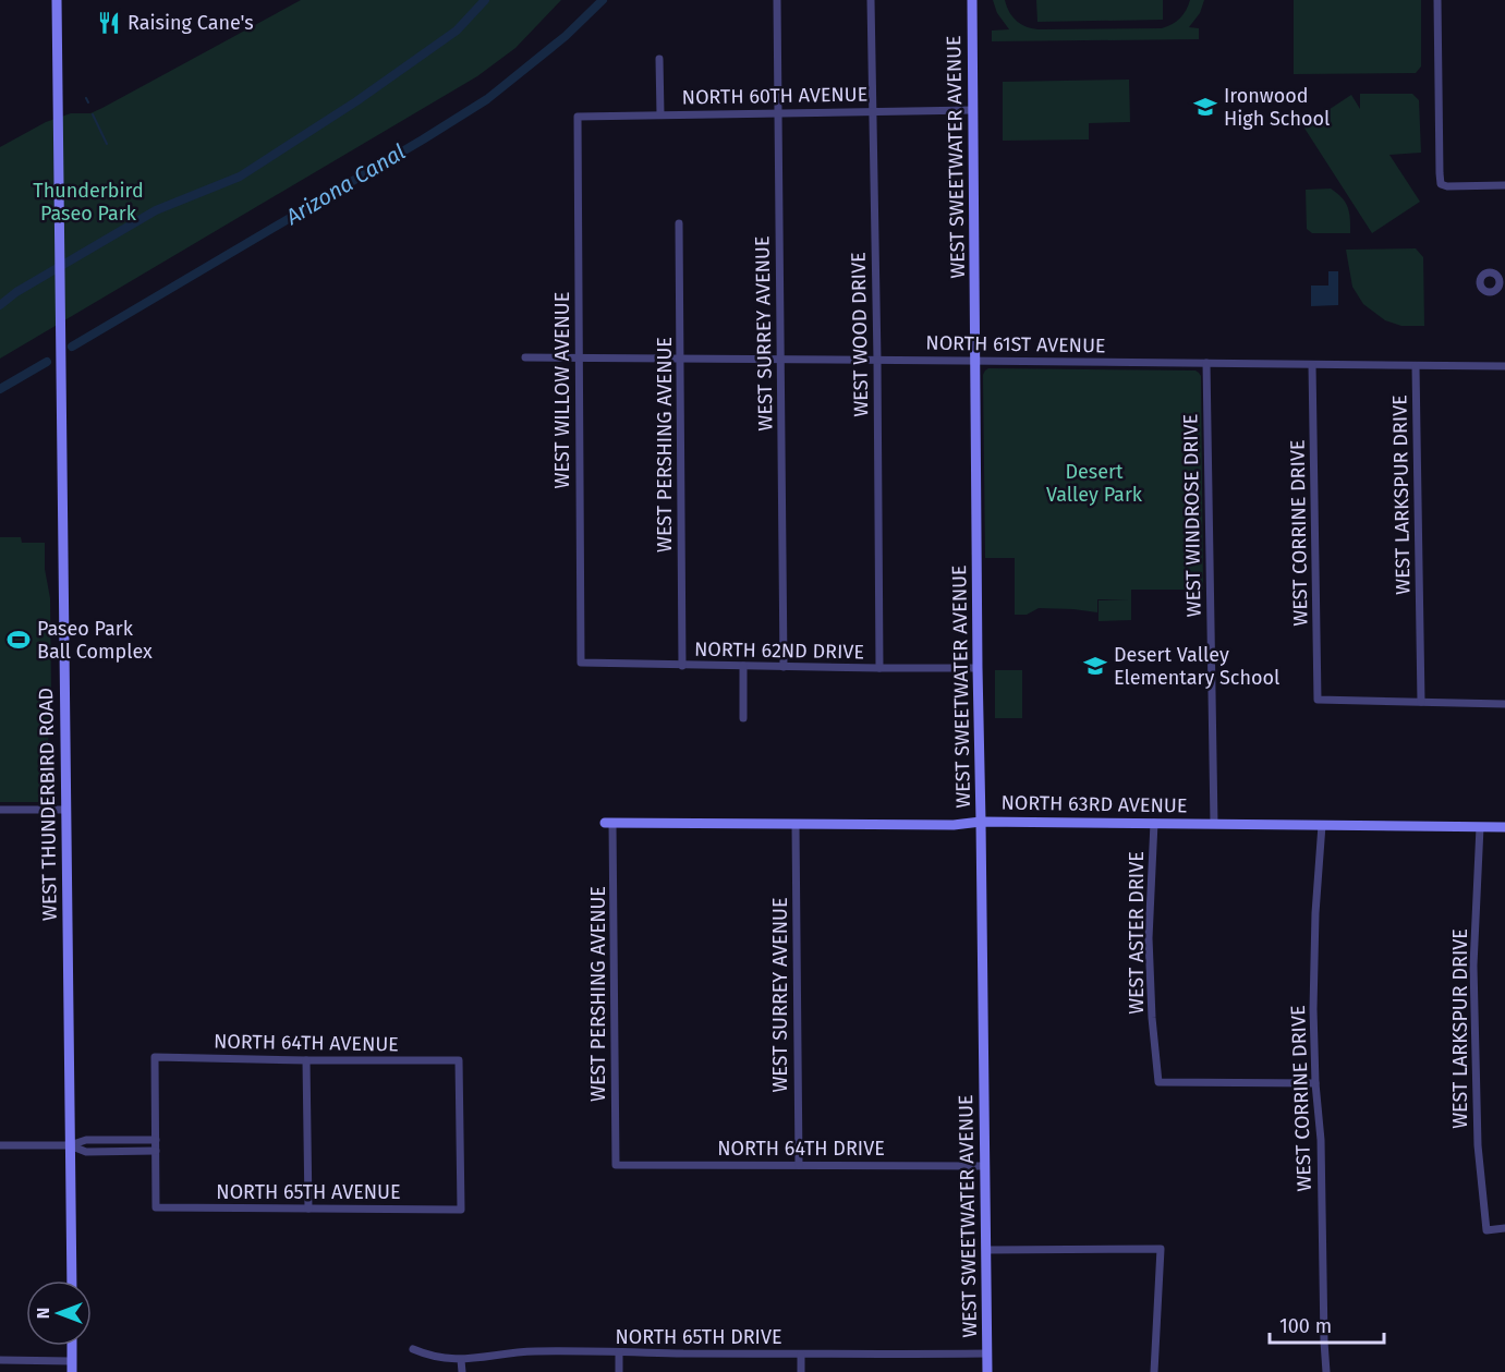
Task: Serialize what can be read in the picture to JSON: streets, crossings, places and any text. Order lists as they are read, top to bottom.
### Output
{
  "streets": {
    "street": [
      "NORTH 60TH AVENUE",
      "WEST SWEETWATER AVENUE",
      "WEST SURREY AVENUE",
      "WEST WOOD DRIVE",
      "NORTH 61ST AVENUE",
      "WEST WILLOW AVENUE",
      "WEST PERSHING AVENUE",
      "WEST LARKSPUR DRIVE",
      "WEST WINDROSE DRIVE",
      "WEST CORRINE DRIVE",
      "NORTH 62ND DRIVE",
      "WEST THUNDERBIRD ROAD",
      "NORTH 63RD AVENUE",
      "WEST ASTER DRIVE",
      "NORTH 64TH AVENUE",
      "NORTH 64TH DRIVE",
      "NORTH 65TH AVENUE",
      "NORTH 65TH DRIVE"
    ]
  },
  "crossings": [
    ["NORTH 60TH AVENUE", "WEST SWEETWATER AVENUE"],
    ["NORTH 60TH AVENUE", "WEST SURREY AVENUE"],
    ["NORTH 60TH AVENUE", "WEST WOOD DRIVE"],
    ["NORTH 60TH AVENUE", "WEST WILLOW AVENUE"],
    ["WEST SWEETWATER AVENUE", "NORTH 61ST AVENUE"],
    ["WEST SWEETWATER AVENUE", "NORTH 62ND DRIVE"],
    ["WEST SWEETWATER AVENUE", "NORTH 63RD AVENUE"],
    ["WEST SWEETWATER AVENUE", "NORTH 64TH DRIVE"],
    ["WEST SWEETWATER AVENUE", "NORTH 65TH DRIVE"],
    ["WEST SURREY AVENUE", "NORTH 61ST AVENUE"],
    ["WEST SURREY AVENUE", "NORTH 62ND DRIVE"],
    ["WEST SURREY AVENUE", "NORTH 63RD AVENUE"],
    ["WEST SURREY AVENUE", "NORTH 64TH DRIVE"],
    ["WEST WOOD DRIVE", "NORTH 61ST AVENUE"],
    ["WEST WOOD DRIVE", "NORTH 62ND DRIVE"],
    ["NORTH 61ST AVENUE", "WEST WILLOW AVENUE"],
    ["NORTH 61ST AVENUE", "WEST PERSHING AVENUE"],
    ["NORTH 61ST AVENUE", "WEST LARKSPUR DRIVE"],
    ["NORTH 61ST AVENUE", "WEST WINDROSE DRIVE"],
    ["NORTH 61ST AVENUE", "WEST CORRINE DRIVE"],
    ["WEST WILLOW AVENUE", "NORTH 62ND DRIVE"],
    ["WEST PERSHING AVENUE", "NORTH 62ND DRIVE"],
    ["WEST PERSHING AVENUE", "NORTH 63RD AVENUE"],
    ["WEST PERSHING AVENUE", "NORTH 64TH DRIVE"],
    ["WEST LARKSPUR DRIVE", "WEST CORRINE DRIVE"],
    ["WEST LARKSPUR DRIVE", "NORTH 63RD AVENUE"],
    ["WEST WINDROSE DRIVE", "NORTH 63RD AVENUE"],
    ["WEST CORRINE DRIVE", "NORTH 63RD AVENUE"],
    ["WEST CORRINE DRIVE", "WEST ASTER DRIVE"],
    ["NORTH 63RD AVENUE", "WEST ASTER DRIVE"],
    ["NORTH 64TH AVENUE", "NORTH 65TH AVENUE"]
  ],
  "water": ["Arizona Canal"],
  "parks": ["Thunderbird Paseo Park", "Desert Valley Park"],
  "places": {
    "restaurant": ["Raising Cane's"],
    "school or university": ["Ironwood High School", "Desert Valley Elementary School"],
    "sports": ["Paseo Park Ball Complex"]
  },
  "scale_bar": "100 m",
  "north": "left"
}
